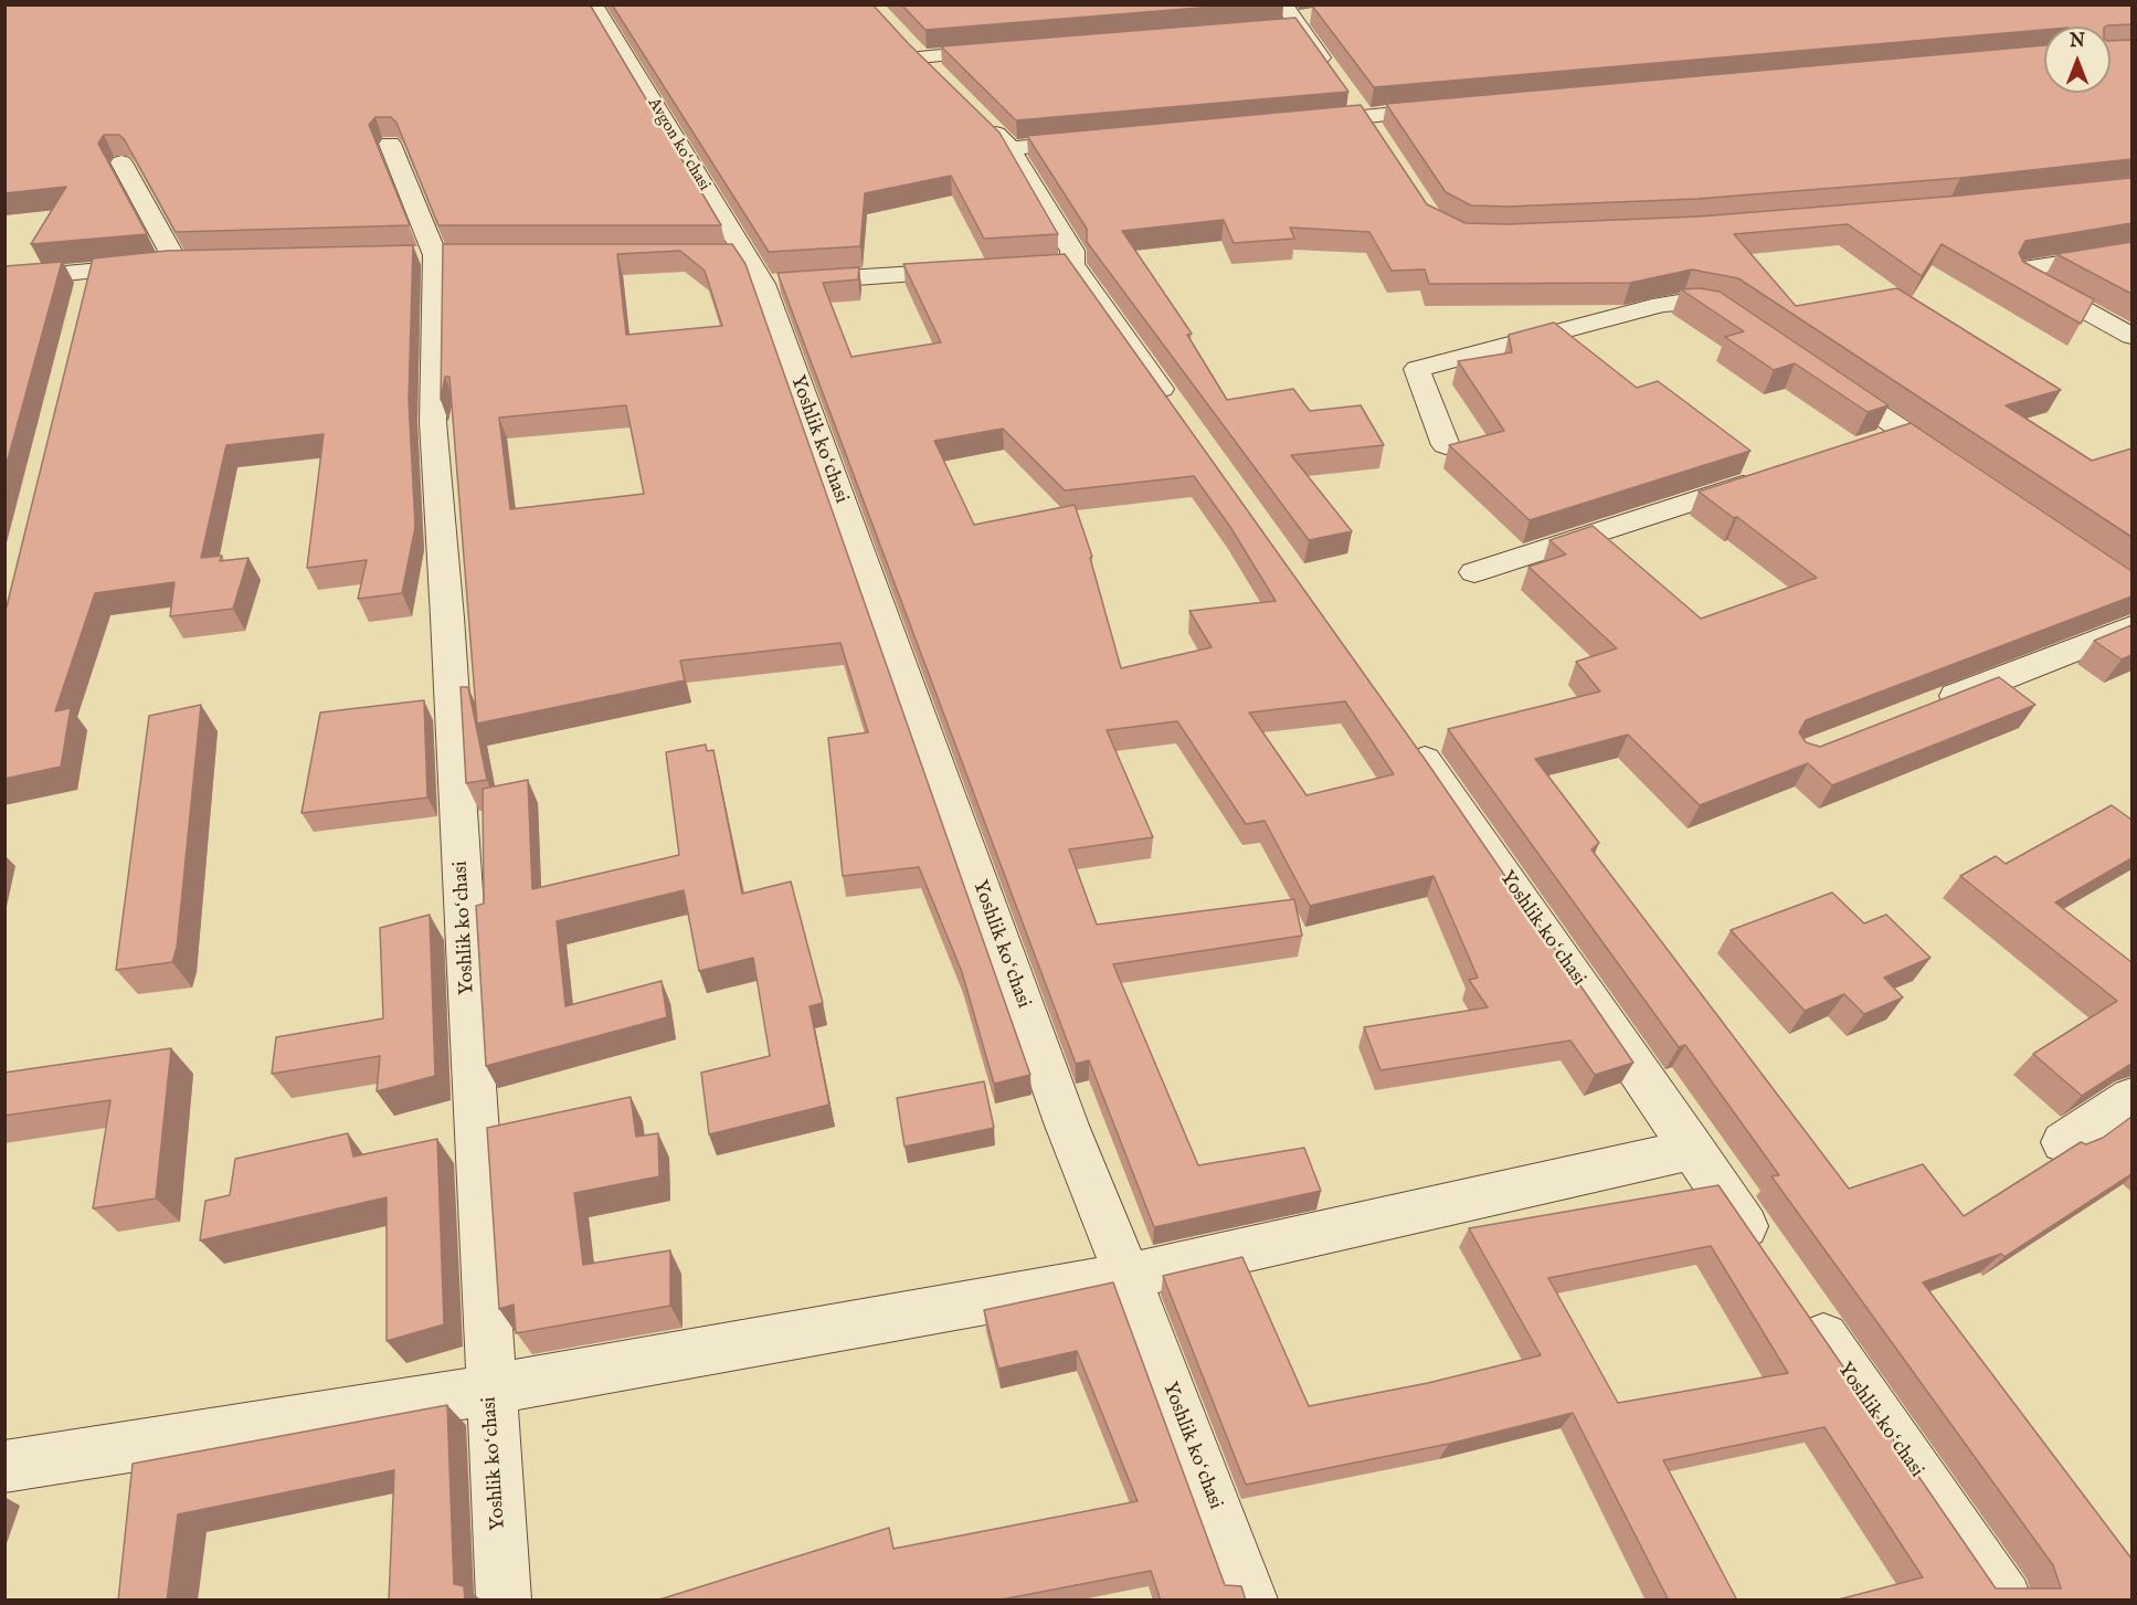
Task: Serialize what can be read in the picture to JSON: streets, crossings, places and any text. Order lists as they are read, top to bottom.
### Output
{
  "streets": {
    "street": ["Avgon koʻchasi", "Yoshlik koʻchasi"]
  },
  "crossings": [
    ["Avgon koʻchasi", "Yoshlik koʻchasi"]
  ],
  "north": "top"
}
